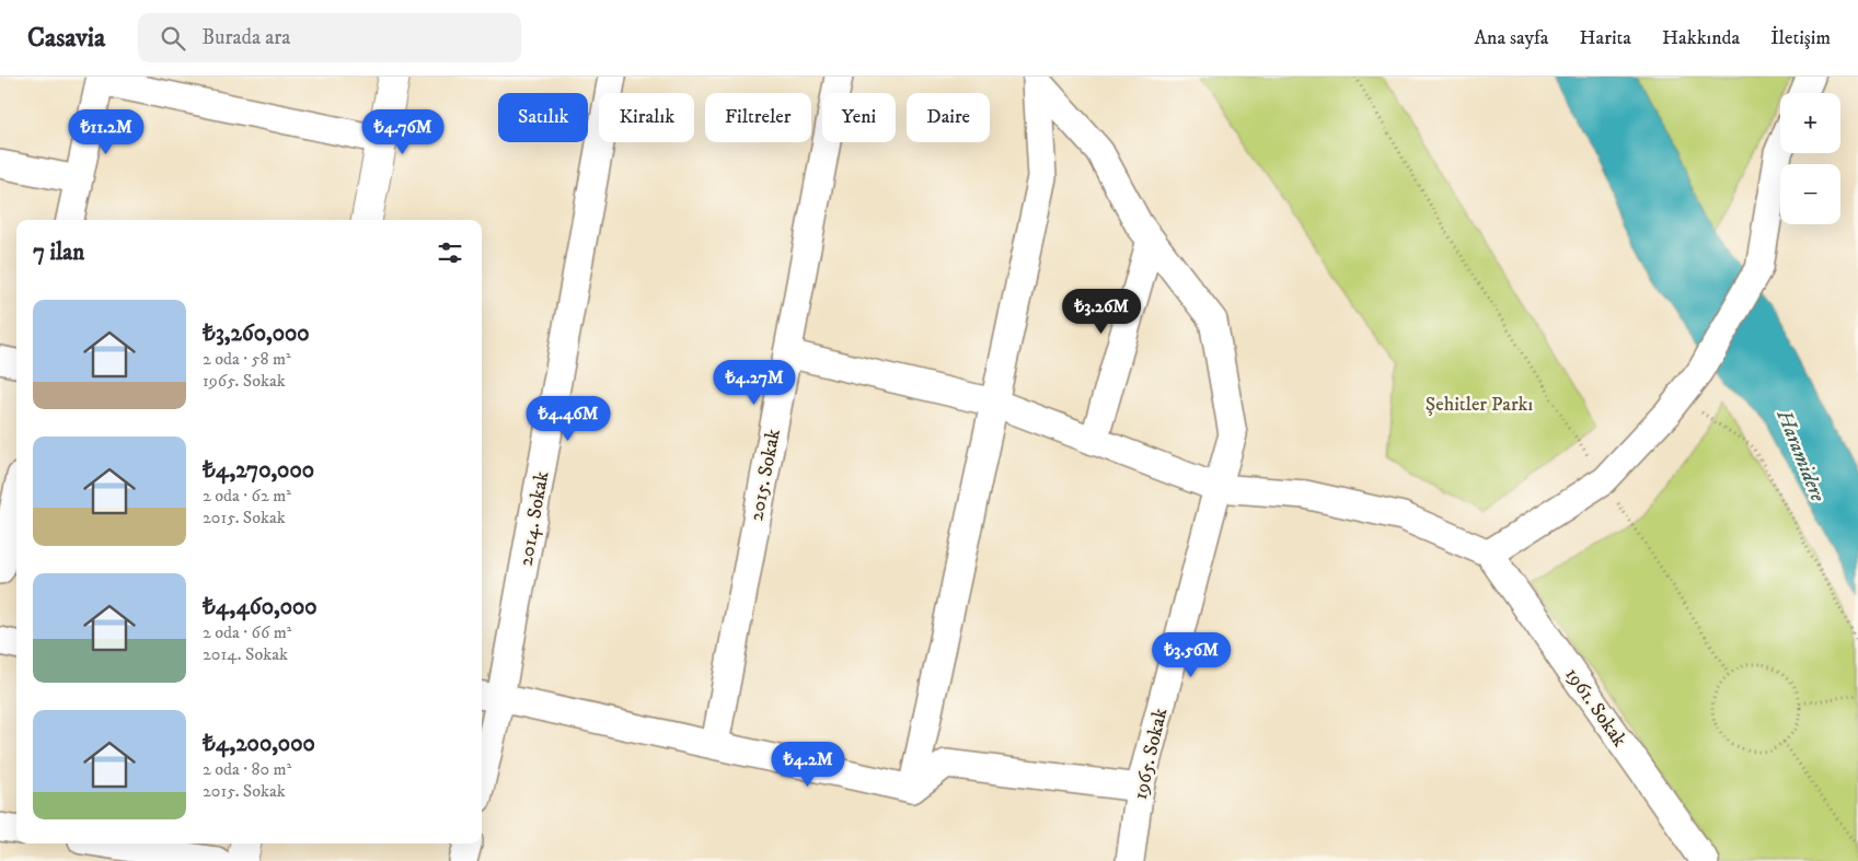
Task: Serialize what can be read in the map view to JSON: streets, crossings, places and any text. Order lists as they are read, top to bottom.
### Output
{
  "streets": {
    "street": [
      "2015. Sokak",
      "2014. Sokak",
      "1961. Sokak",
      "1965. Sokak"
    ]
  },
  "water": ["Haramidere"],
  "parks": ["Şehitler Parkı"],
  "page": {
    "header": "Casavia",
    "search": "Burada ara",
    "nav": [
      "Ana sayfa",
      "Harita",
      "Hakkında",
      "İletişim"
    ],
    "map_buttons": ["+", "−"],
    "chip": [
      "Satılık",
      "Kiralık",
      "Filtreler",
      "Yeni",
      "Daire"
    ],
    "price": [
      "₺11.2M",
      "₺4.76M",
      "₺3.26M",
      "₺4.27M",
      "₺4.46M",
      "₺3.56M",
      "₺4.2M"
    ],
    "heading": "7 ilan",
    "list": [
      {
        "name": "₺3,260,000",
        "note": "2 oda · 58 m² · 1965. Sokak"
      },
      {
        "name": "₺4,270,000",
        "note": "2 oda · 62 m² · 2015. Sokak"
      },
      {
        "name": "₺4,460,000",
        "note": "2 oda · 66 m² · 2014. Sokak"
      },
      {
        "name": "₺4,200,000",
        "note": "2 oda · 80 m² · 2015. Sokak"
      }
    ]
  }
}
